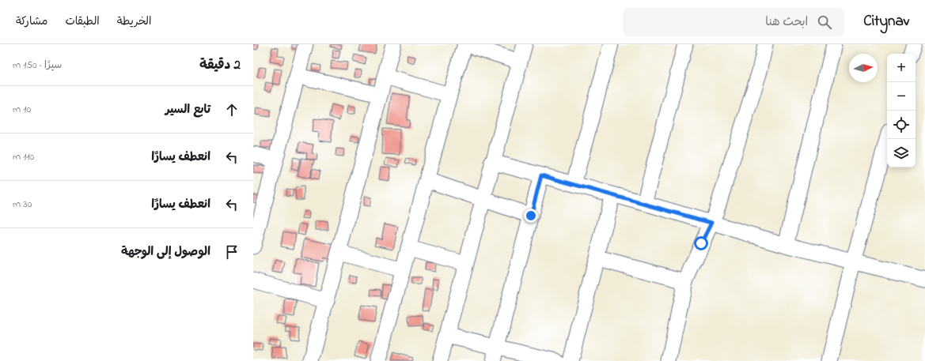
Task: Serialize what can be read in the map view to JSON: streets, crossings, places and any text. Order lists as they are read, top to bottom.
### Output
{
  "north": "right",
  "page": {
    "header": "Citynav",
    "search": "ابحث هنا",
    "nav": ["الخريطة", "الطبقات", "مشاركة"],
    "heading": ["2 دقيقة", "سيرًا · 150 m"],
    "map_buttons": ["+", "−"],
    "list": [
      ["تابع السير", "10 m"],
      ["انعطف يسارًا", "110 m"],
      ["انعطف يسارًا", "30 m"],
      "الوصول إلى الوجهة"
    ]
  }
}
